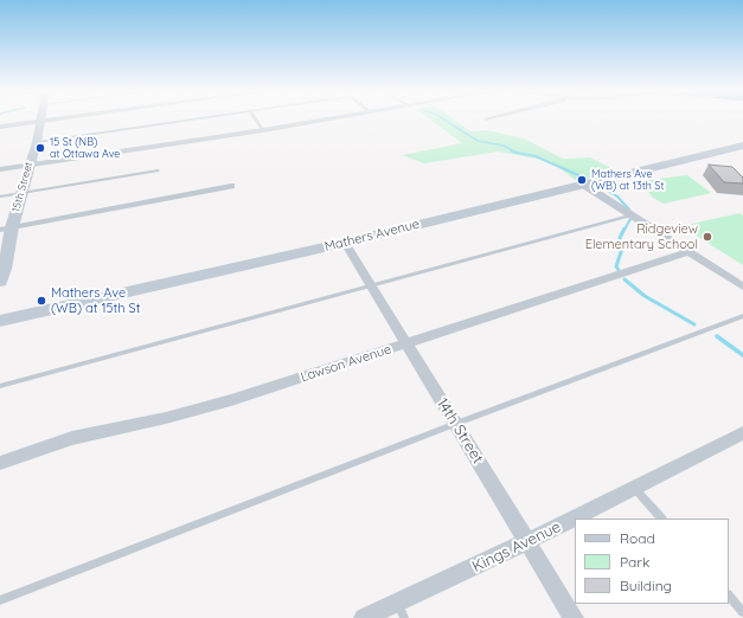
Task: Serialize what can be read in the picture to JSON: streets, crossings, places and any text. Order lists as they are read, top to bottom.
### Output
{
  "streets": {
    "street": [
      "15th Street",
      "Mathers Avenue",
      "Lawson Avenue",
      "14th Street",
      "Kings Avenue"
    ]
  },
  "crossings": [
    ["Mathers Avenue", "14th Street"],
    ["Lawson Avenue", "14th Street"],
    ["14th Street", "Kings Avenue"]
  ],
  "places": [
    "15 St (NB) at Ottawa Ave",
    "Mathers Ave (WB) at 13th St",
    "Ridgeview Elementary School",
    "Mathers Ave (WB) at 15th St"
  ],
  "legend": ["Road", "Park", "Building"]
}
